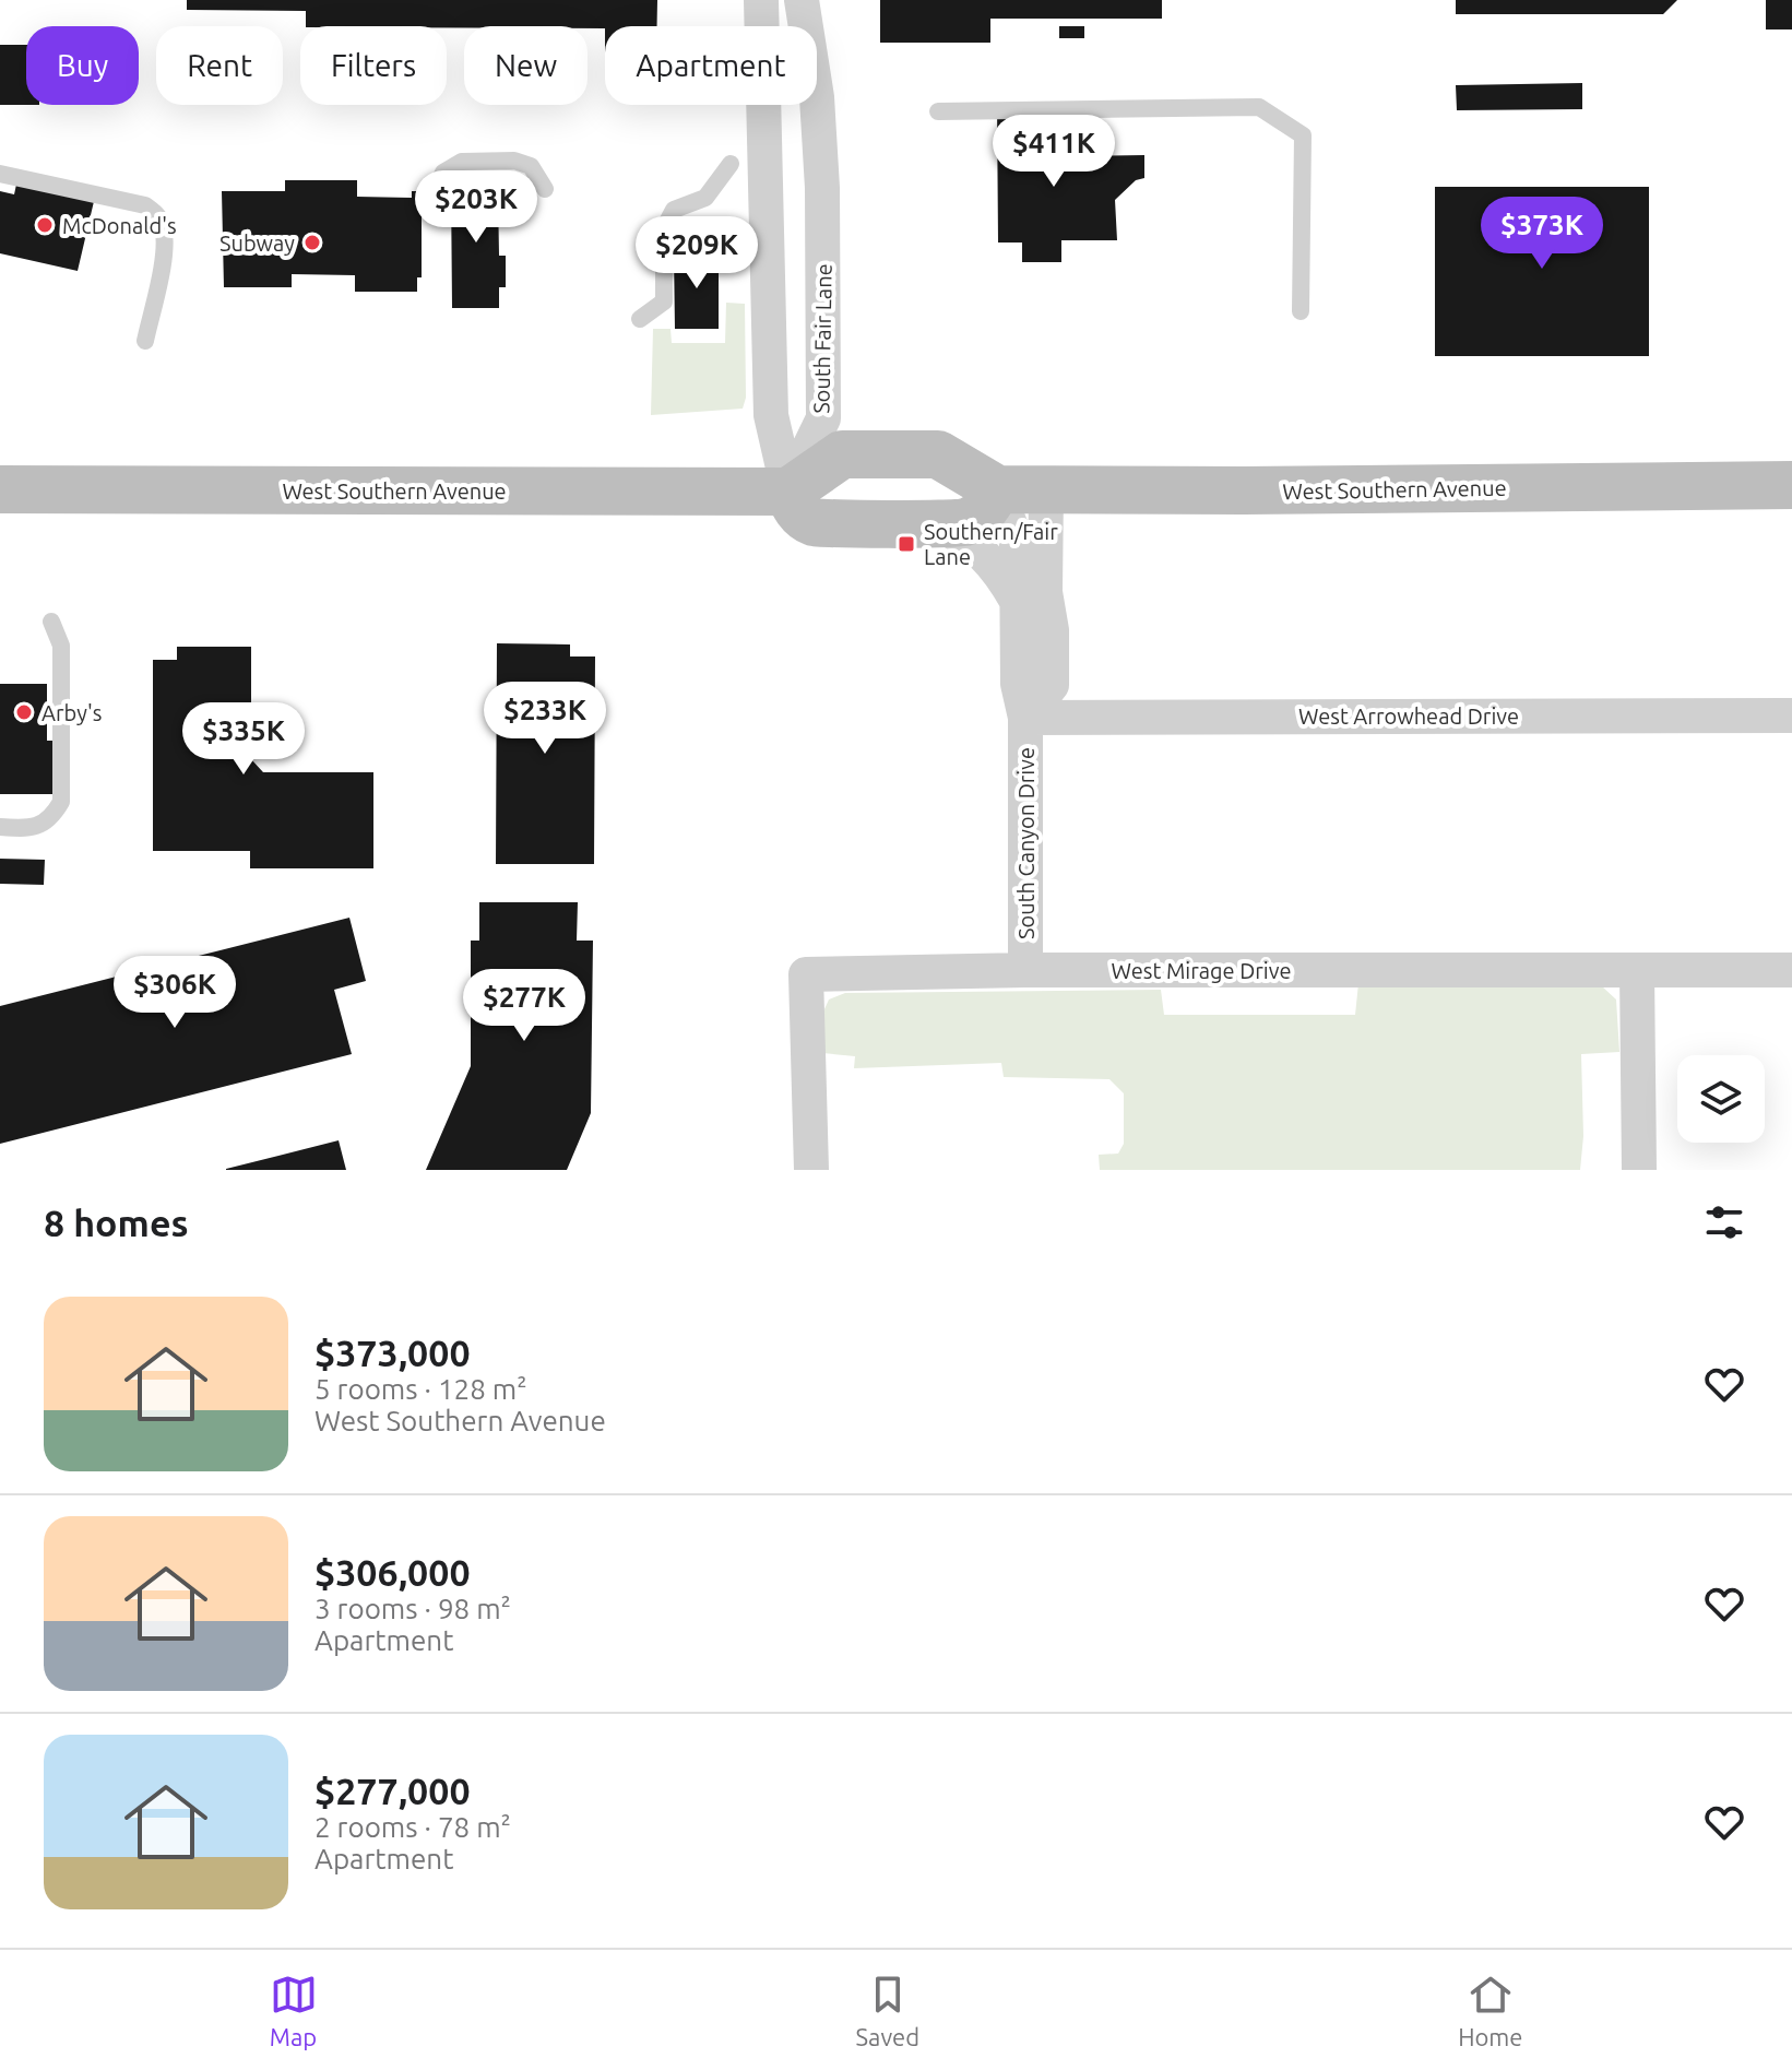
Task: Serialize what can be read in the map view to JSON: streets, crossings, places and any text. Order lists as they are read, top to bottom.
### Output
{
  "streets": {
    "main road": ["West Southern Avenue"],
    "street": [
      "South Fair Lane",
      "West Arrowhead Drive",
      "South Canyon Drive",
      "West Mirage Drive"
    ]
  },
  "crossings": [
    ["South Fair Lane", "West Southern Avenue"],
    ["West Southern Avenue", "South Canyon Drive"],
    ["West Arrowhead Drive", "South Canyon Drive"],
    ["South Canyon Drive", "West Mirage Drive"]
  ],
  "places": {
    "other": ["McDonald's", "Subway", "Arby's"],
    "transit": ["Southern/Fair Lane"]
  },
  "page": {
    "chip": [
      "Buy",
      "Rent",
      "Filters",
      "New",
      "Apartment"
    ],
    "price": [
      "$411K",
      "$203K",
      "$373K",
      "$209K",
      "$233K",
      "$335K",
      "$306K",
      "$277K"
    ],
    "heading": "8 homes",
    "list": [
      {
        "name": "$373,000",
        "note": "5 rooms · 128 m² · West Southern Avenue"
      },
      {
        "name": "$306,000",
        "note": "3 rooms · 98 m² · Apartment"
      },
      {
        "name": "$277,000",
        "note": "2 rooms · 78 m² · Apartment"
      }
    ],
    "tabs": ["Map", "Saved", "Home"]
  }
}
